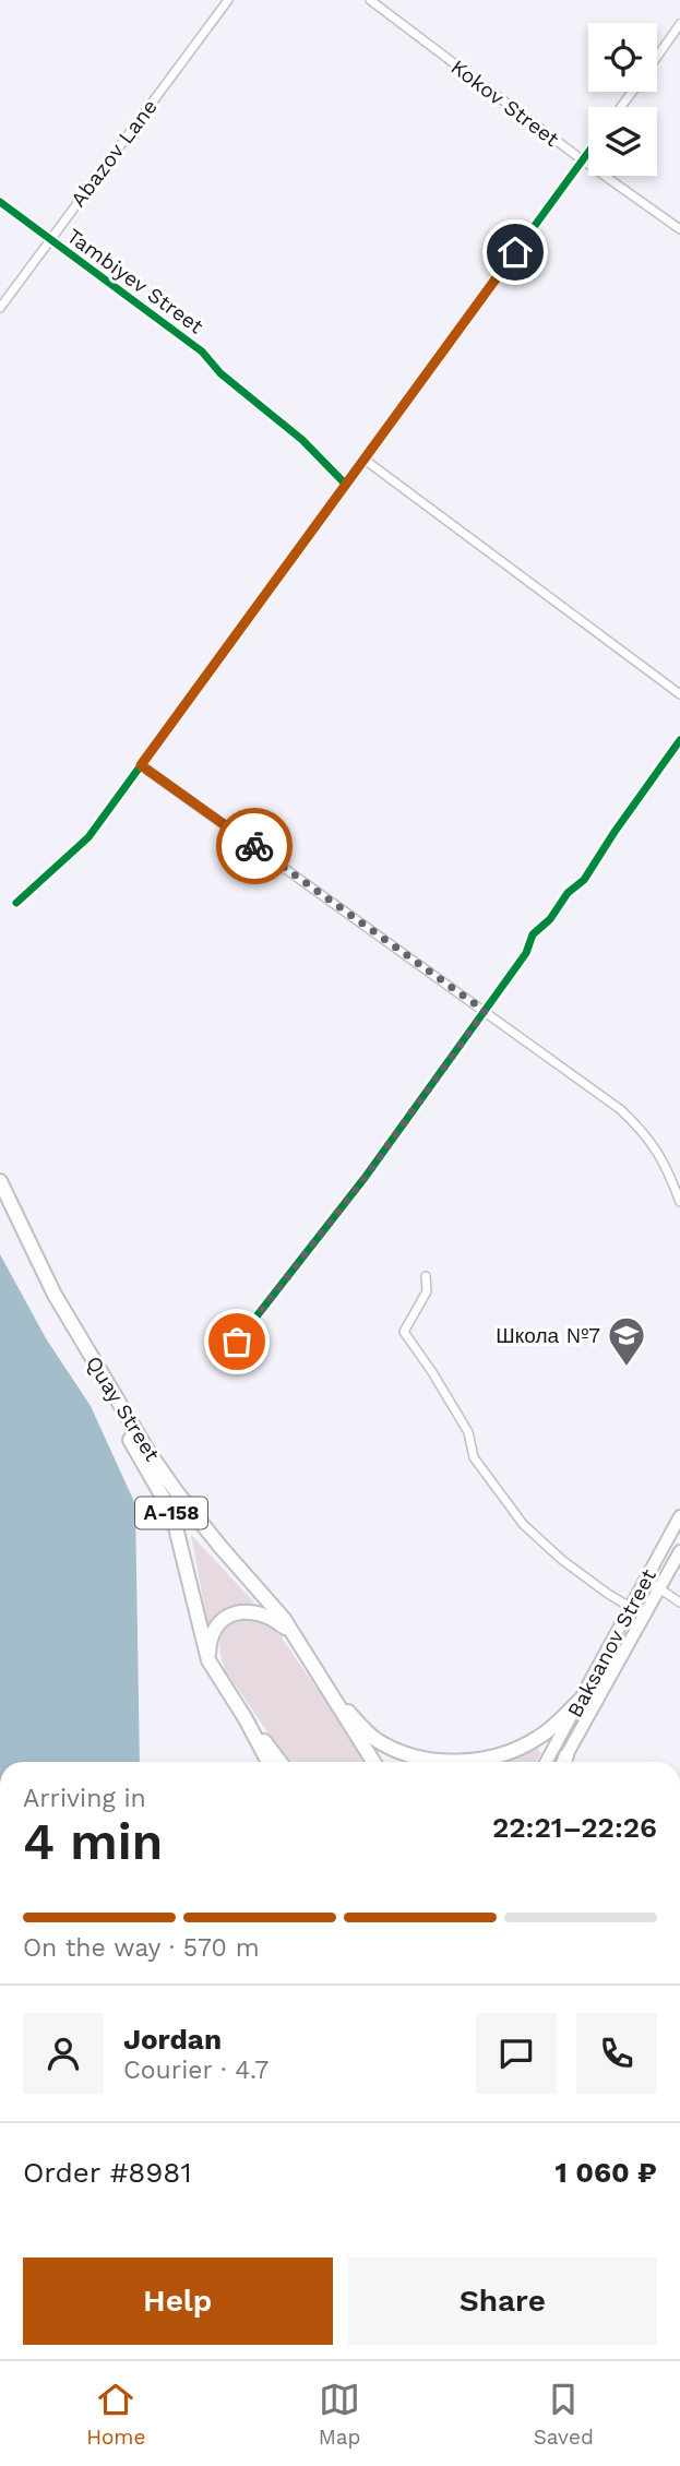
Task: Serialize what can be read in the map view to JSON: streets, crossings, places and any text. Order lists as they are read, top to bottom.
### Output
{
  "streets": {
    "main road": ["Quay Street", "А-158", "Baksanov Street"],
    "street": ["Kokov Street", "Abazov Lane", "Tambiyev Street"]
  },
  "crossings": [
    ["Abazov Lane", "Tambiyev Street"],
    ["Quay Street", "А-158"]
  ],
  "places": {
    "school or university": ["Школа №7"]
  },
  "page": {
    "heading": ["4 min", "Arriving in", "22:21–22:26"],
    "panel": [
      "Jordan",
      "Courier · 4.7",
      "Order #8981",
      "1 060 ₽"
    ],
    "bar": "On the way · 570 m",
    "buttons": ["Help", "Share"],
    "tabs": ["Home", "Map", "Saved"]
  }
}
